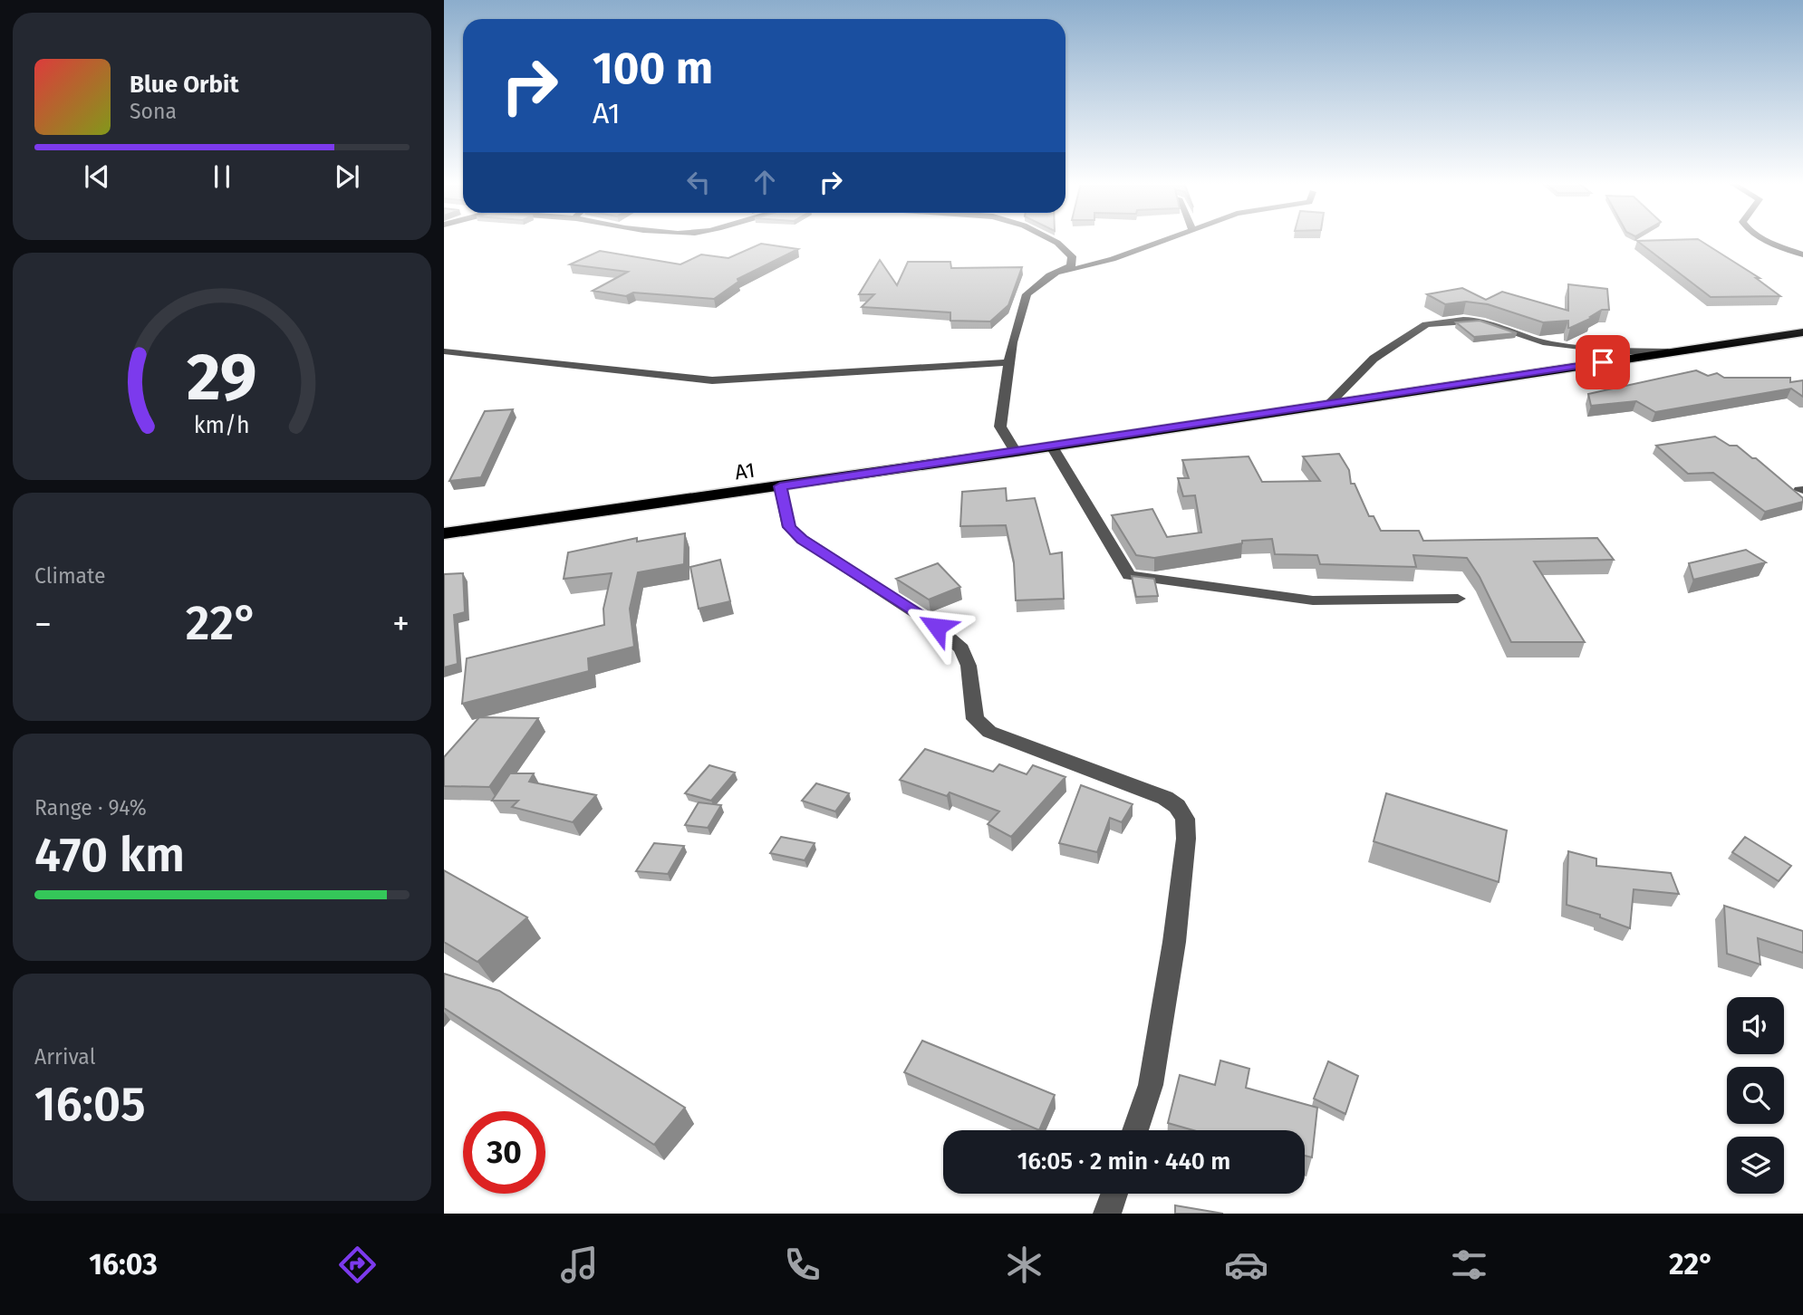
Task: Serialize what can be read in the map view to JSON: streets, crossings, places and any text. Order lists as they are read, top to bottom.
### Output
{
  "streets": {
    "highway": ["A1"]
  },
  "page": {
    "turn": ["100 m", "A1"],
    "song": ["Blue Orbit", "Sona"],
    "tile": [
      "Climate",
      ["Range · 94%", "470 km"],
      ["Arrival", "16:05"]
    ],
    "heat": ["−", "22°", "+"],
    "limit": "30",
    "trip": "16:05 · 2 min · 440 m",
    "tabs": ["16:03", "22°"],
    "gauge": ["29", "km/h"]
  }
}
